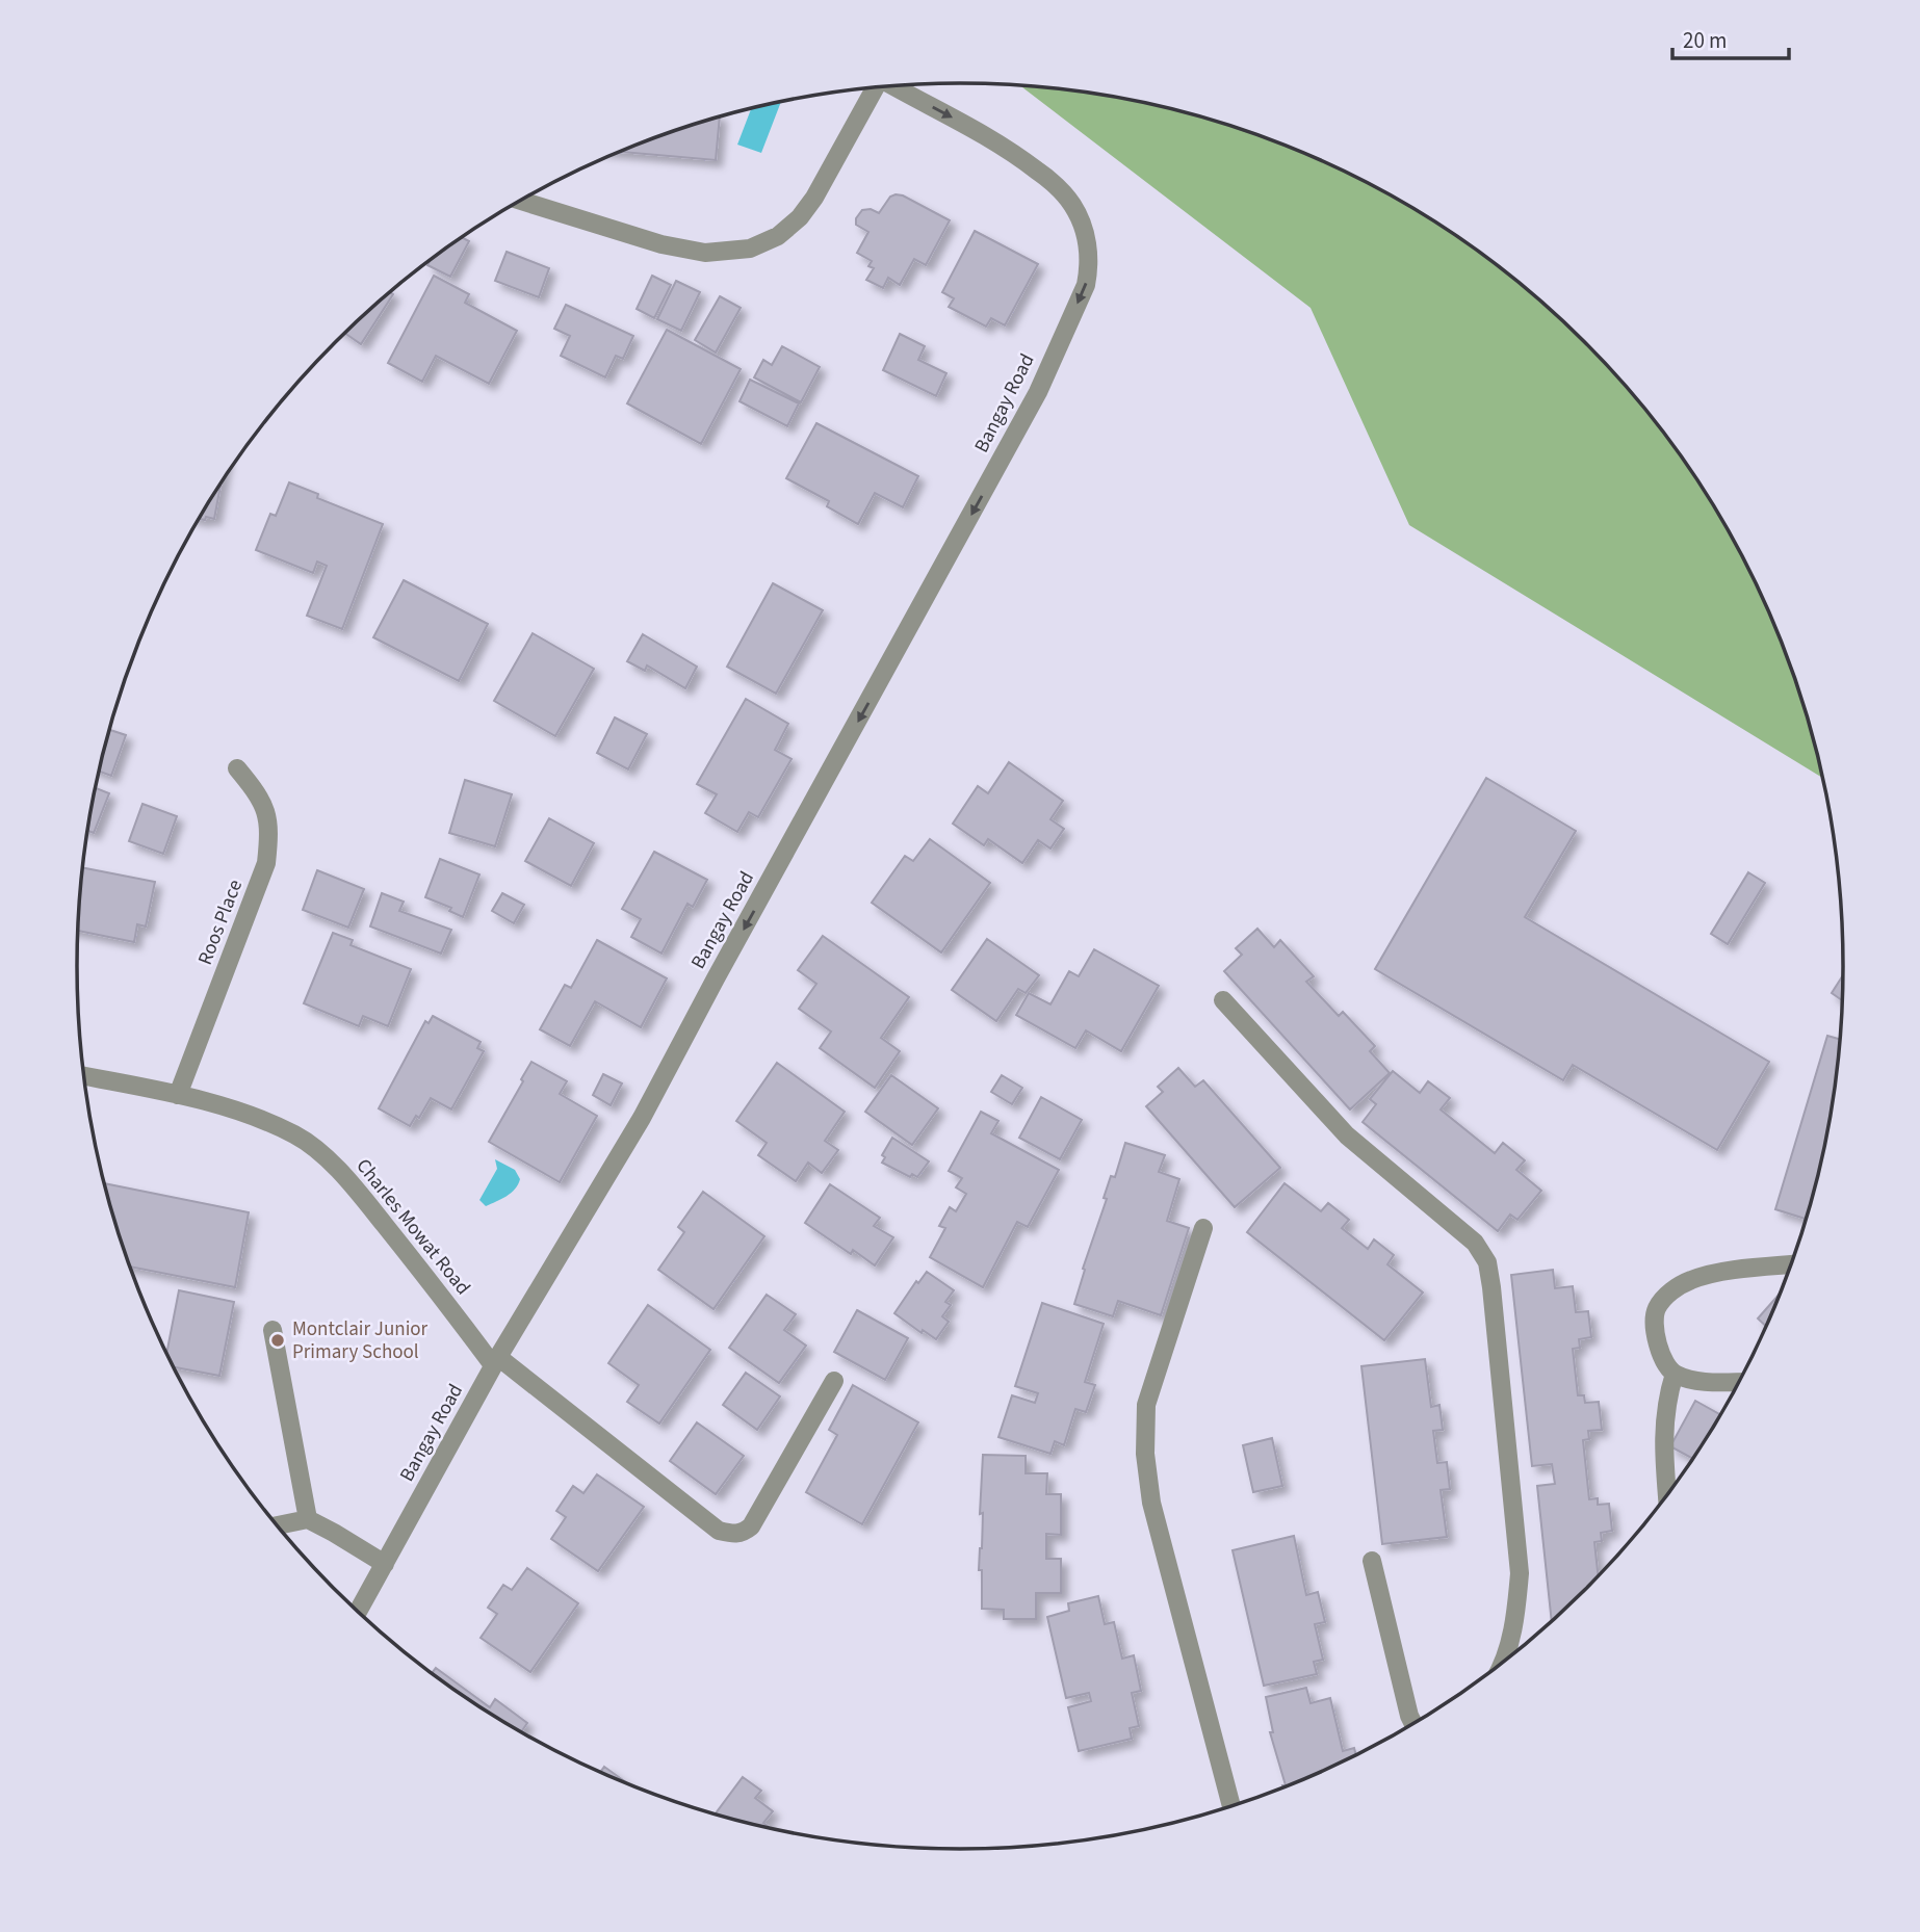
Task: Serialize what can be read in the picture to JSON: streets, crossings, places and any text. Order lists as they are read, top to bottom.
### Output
{
  "streets": {
    "street": ["Bangay Road", "Roos Place", "Charles Mowat Road"]
  },
  "crossings": [
    ["Bangay Road", "Charles Mowat Road"],
    ["Roos Place", "Charles Mowat Road"]
  ],
  "one_way": ["Bangay Road"],
  "places": ["Montclair Junior Primary School"],
  "scale_bar": "20 m"
}
